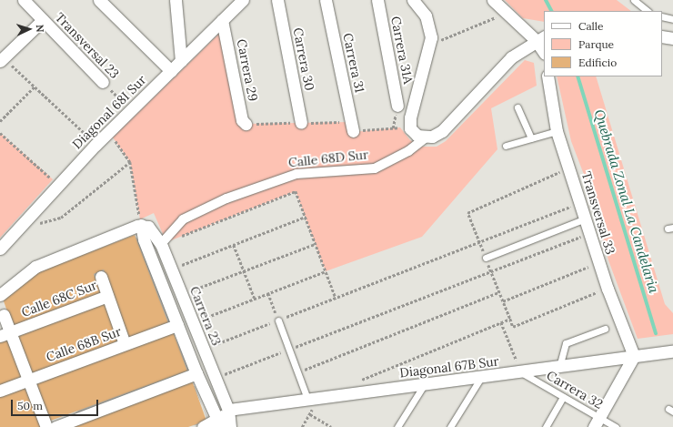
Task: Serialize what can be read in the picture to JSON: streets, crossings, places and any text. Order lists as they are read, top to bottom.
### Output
{
  "streets": {
    "street": [
      "Transversal 23",
      "Carrera 31A",
      "Carrera 30",
      "Carrera 31",
      "Carrera 29",
      "Diagonal 68I Sur",
      "Calle 68D Sur",
      "Transversal 33",
      "Calle 68C Sur",
      "Carrera 23",
      "Calle 68B Sur",
      "Diagonal 67B Sur"
    ],
    "lane": ["Carrera 32"]
  },
  "crossings": [
    ["Transversal 23", "Diagonal 68I Sur"],
    ["Carrera 29", "Diagonal 68I Sur"],
    ["Calle 68D Sur", "Carrera 23"],
    ["Transversal 33", "Diagonal 67B Sur"],
    ["Carrera 23", "Diagonal 67B Sur"],
    ["Diagonal 67B Sur", "Carrera 32"]
  ],
  "water": ["Quebrada Zonal La Candelaria"],
  "legend": ["Calle", "Parque", "Edificio"],
  "scale_bar": "50 m",
  "north": "right"
}
